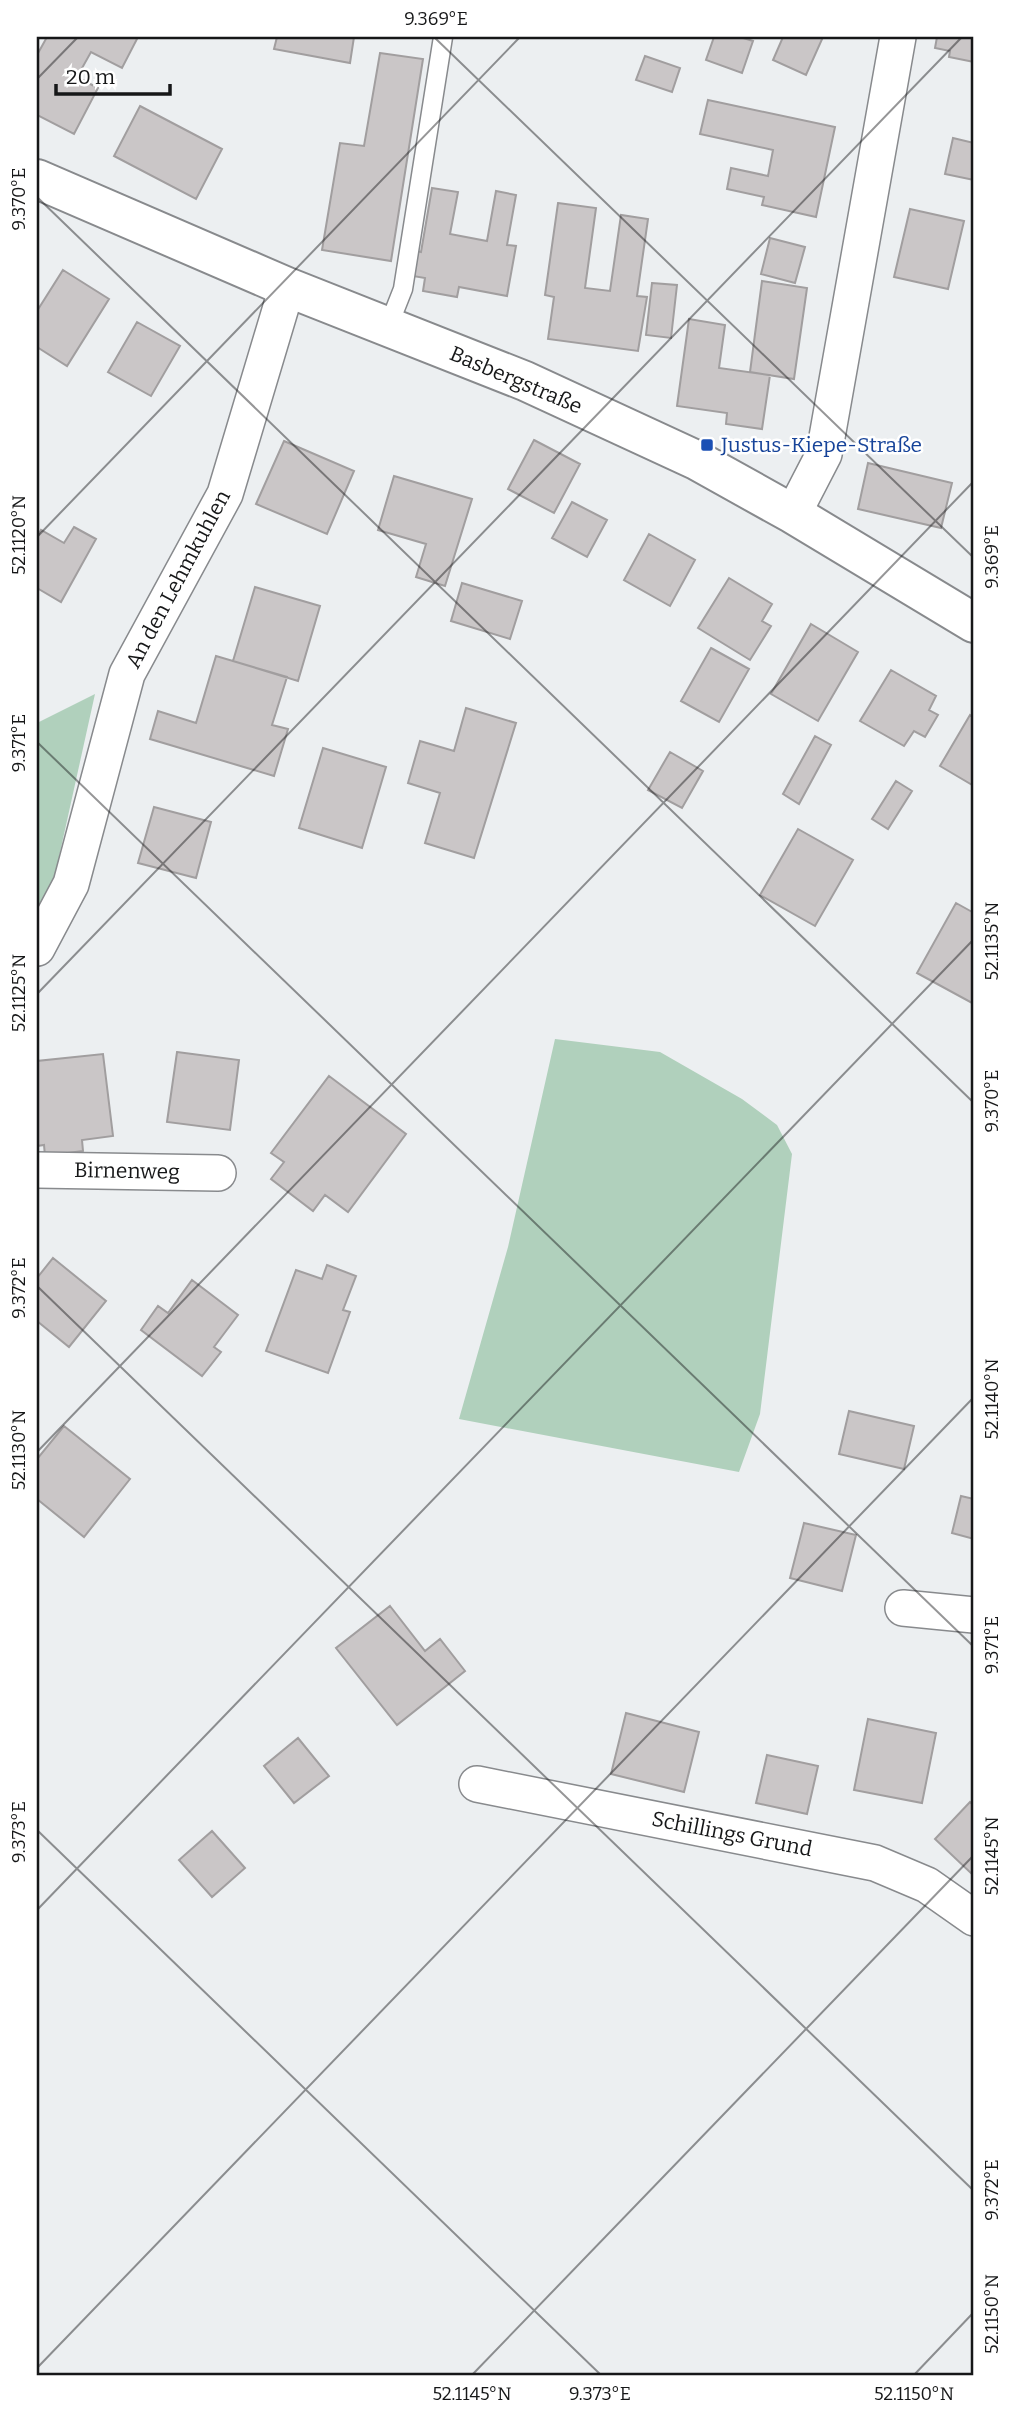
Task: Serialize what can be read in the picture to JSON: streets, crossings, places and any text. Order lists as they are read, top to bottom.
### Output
{
  "streets": {
    "main road": ["Basbergstraße"],
    "street": ["An den Lehmkuhlen", "Birnenweg", "Schillings Grund"]
  },
  "crossings": [
    ["Basbergstraße", "An den Lehmkuhlen"]
  ],
  "places": {
    "transit": ["Justus-Kiepe-Straße"]
  },
  "scale_bar": "20 m",
  "coordinates": [
    "9.369°E",
    "9.370°E",
    "52.1120°N",
    "9.371°E",
    "52.1135°N",
    "52.1125°N",
    "9.372°E",
    "52.1140°N",
    "52.1130°N",
    "9.373°E",
    "52.1145°N",
    "52.1150°N"
  ]
}
